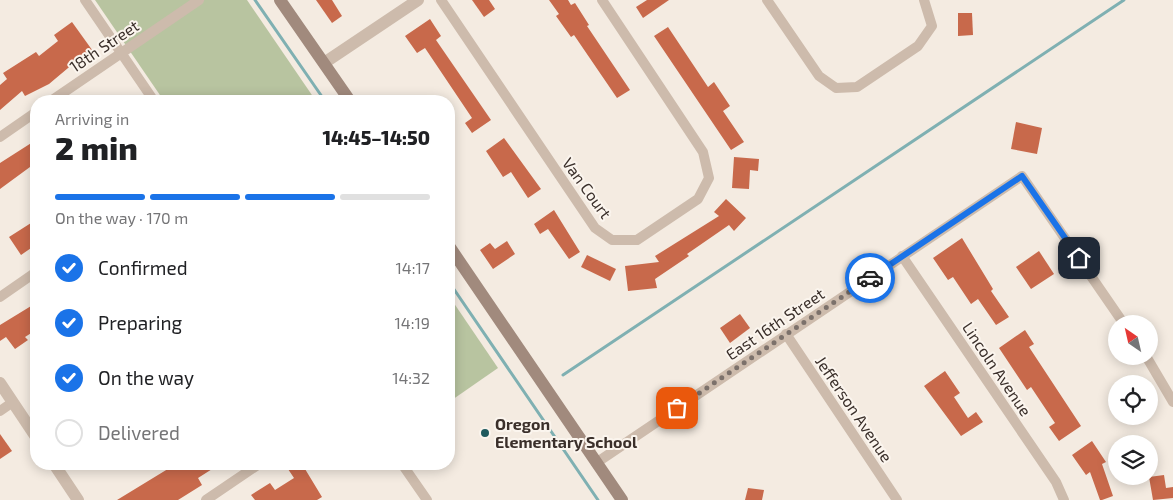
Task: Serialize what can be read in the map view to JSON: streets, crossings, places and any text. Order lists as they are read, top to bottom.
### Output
{
  "streets": {
    "street": [
      "18th Street",
      "Van Court",
      "East 16th Street",
      "Lincoln Avenue",
      "Jefferson Avenue"
    ]
  },
  "crossings": [
    ["East 16th Street", "Lincoln Avenue"],
    ["East 16th Street", "Jefferson Avenue"]
  ],
  "places": ["Oregon Elementary School"],
  "north": "top left",
  "page": {
    "heading": ["2 min", "Arriving in", "14:45–14:50"],
    "bar": "On the way · 170 m",
    "list": [
      ["Confirmed", "14:17"],
      ["Preparing", "14:19"],
      ["On the way", "14:32"],
      "Delivered"
    ]
  }
}
